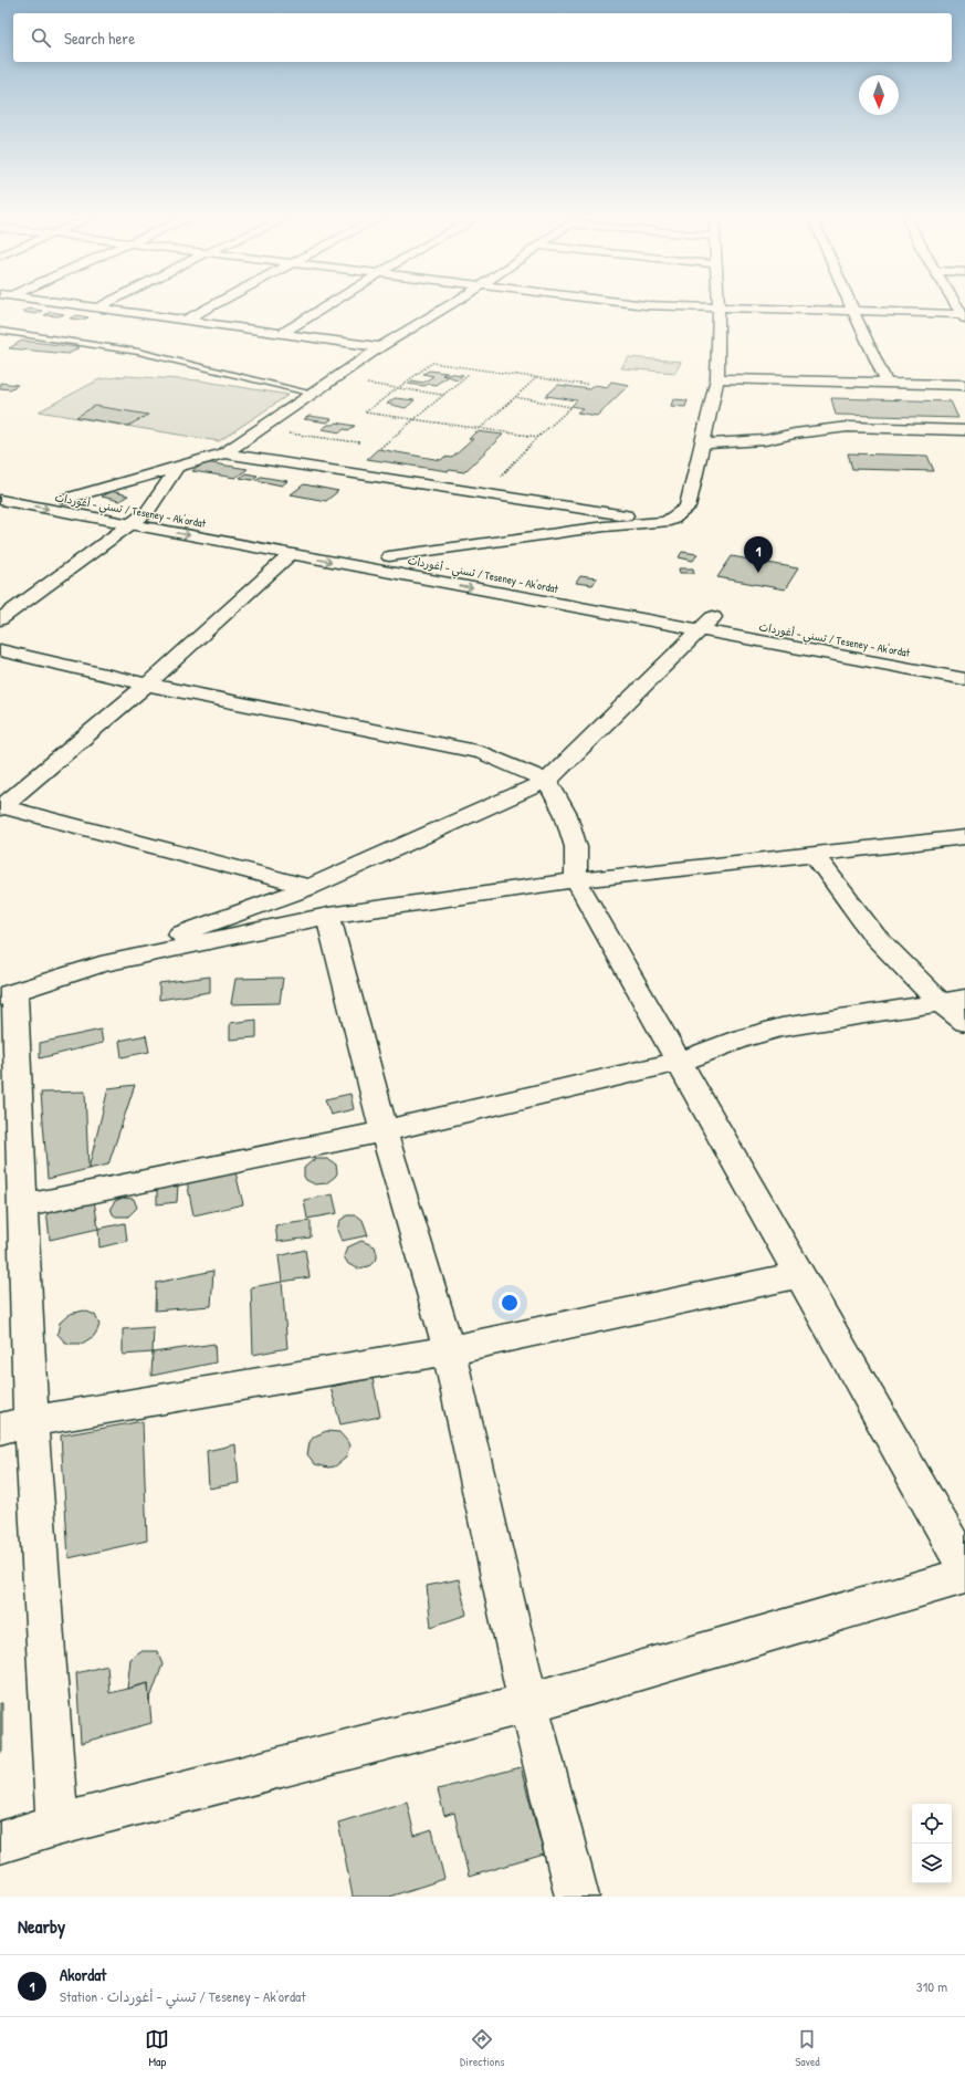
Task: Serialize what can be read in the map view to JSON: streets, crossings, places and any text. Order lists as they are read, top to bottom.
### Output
{
  "streets": {
    "street": ["تسني - أغوردات / Teseney - Ak'ordat"]
  },
  "north": "bottom",
  "page": {
    "search": "Search here",
    "pins": "1",
    "heading": "Nearby",
    "list": [
      {
        "mark": "1",
        "name": "Akordat",
        "note": "Station · تسني - أغوردات / Teseney - Ak'ordat",
        "value": "310 m"
      }
    ],
    "nav": ["Map", "Directions", "Saved"]
  }
}
